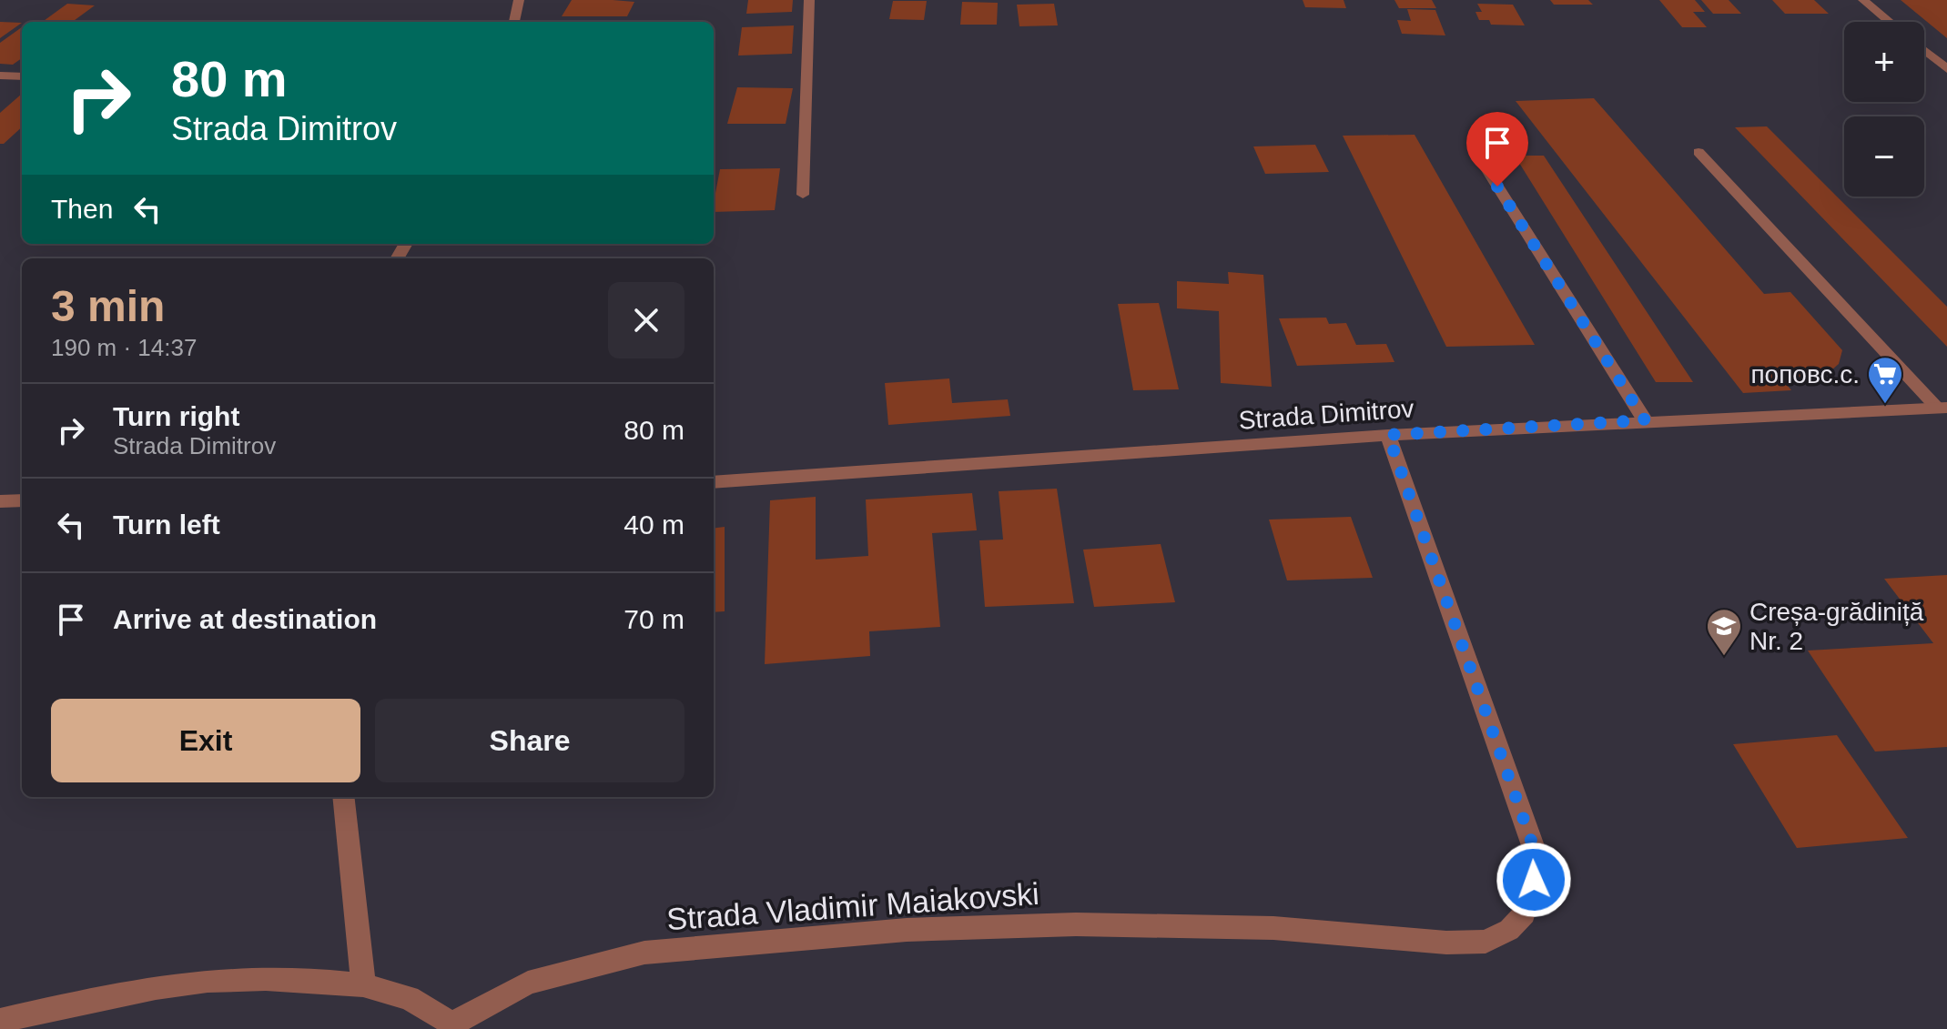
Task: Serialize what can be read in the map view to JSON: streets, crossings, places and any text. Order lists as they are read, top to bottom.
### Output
{
  "streets": {
    "street": ["Strada Dimitrov", "Strada Vladimir Maiakovski"]
  },
  "crossings": [
    ["Strada Dimitrov", "Strada Vladimir Maiakovski"]
  ],
  "places": {
    "supermarket": ["поповс.с."],
    "school or university": ["Creșa-grădiniță Nr. 2"]
  },
  "page": {
    "map_buttons": ["+", "−"],
    "turn": ["80 m", "Strada Dimitrov"],
    "then": "Then",
    "heading": ["3 min", "190 m · 14:37"],
    "list": [
      {
        "name": "Turn right",
        "note": "Strada Dimitrov",
        "value": "80 m"
      },
      {
        "name": "Turn left",
        "value": "40 m"
      },
      {
        "name": "Arrive at destination",
        "value": "70 m"
      }
    ],
    "buttons": ["Exit", "Share"]
  }
}
